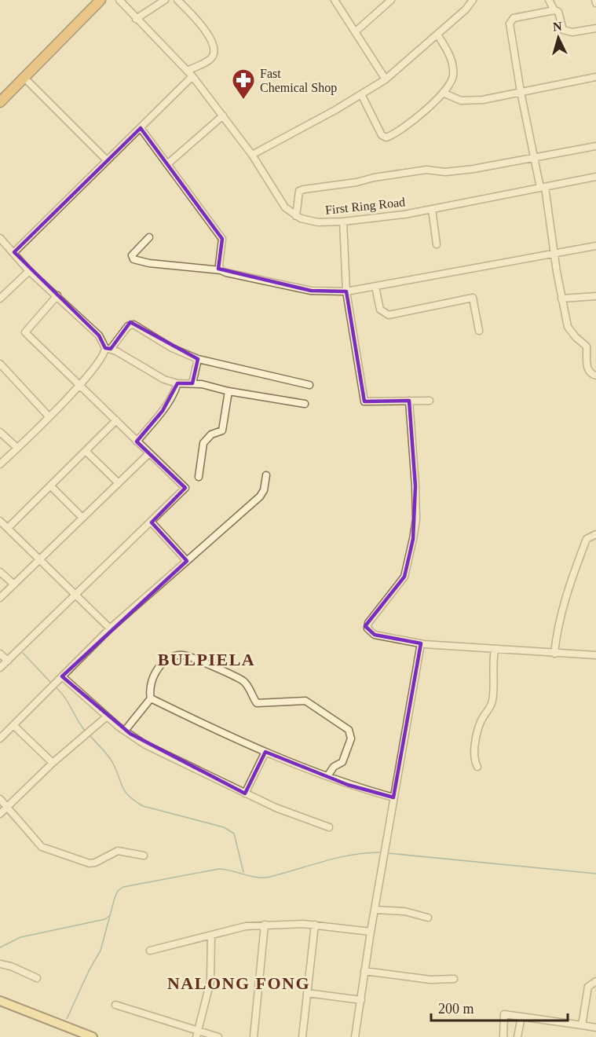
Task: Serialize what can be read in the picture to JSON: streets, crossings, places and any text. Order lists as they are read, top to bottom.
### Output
{
  "streets": {
    "street": ["First Ring Road"]
  },
  "districts": ["BULPIELA", "NALONG FONG"],
  "places": {
    "pharmacy": ["Fast Chemical Shop"]
  },
  "scale_bar": "200 m",
  "north": "top"
}
